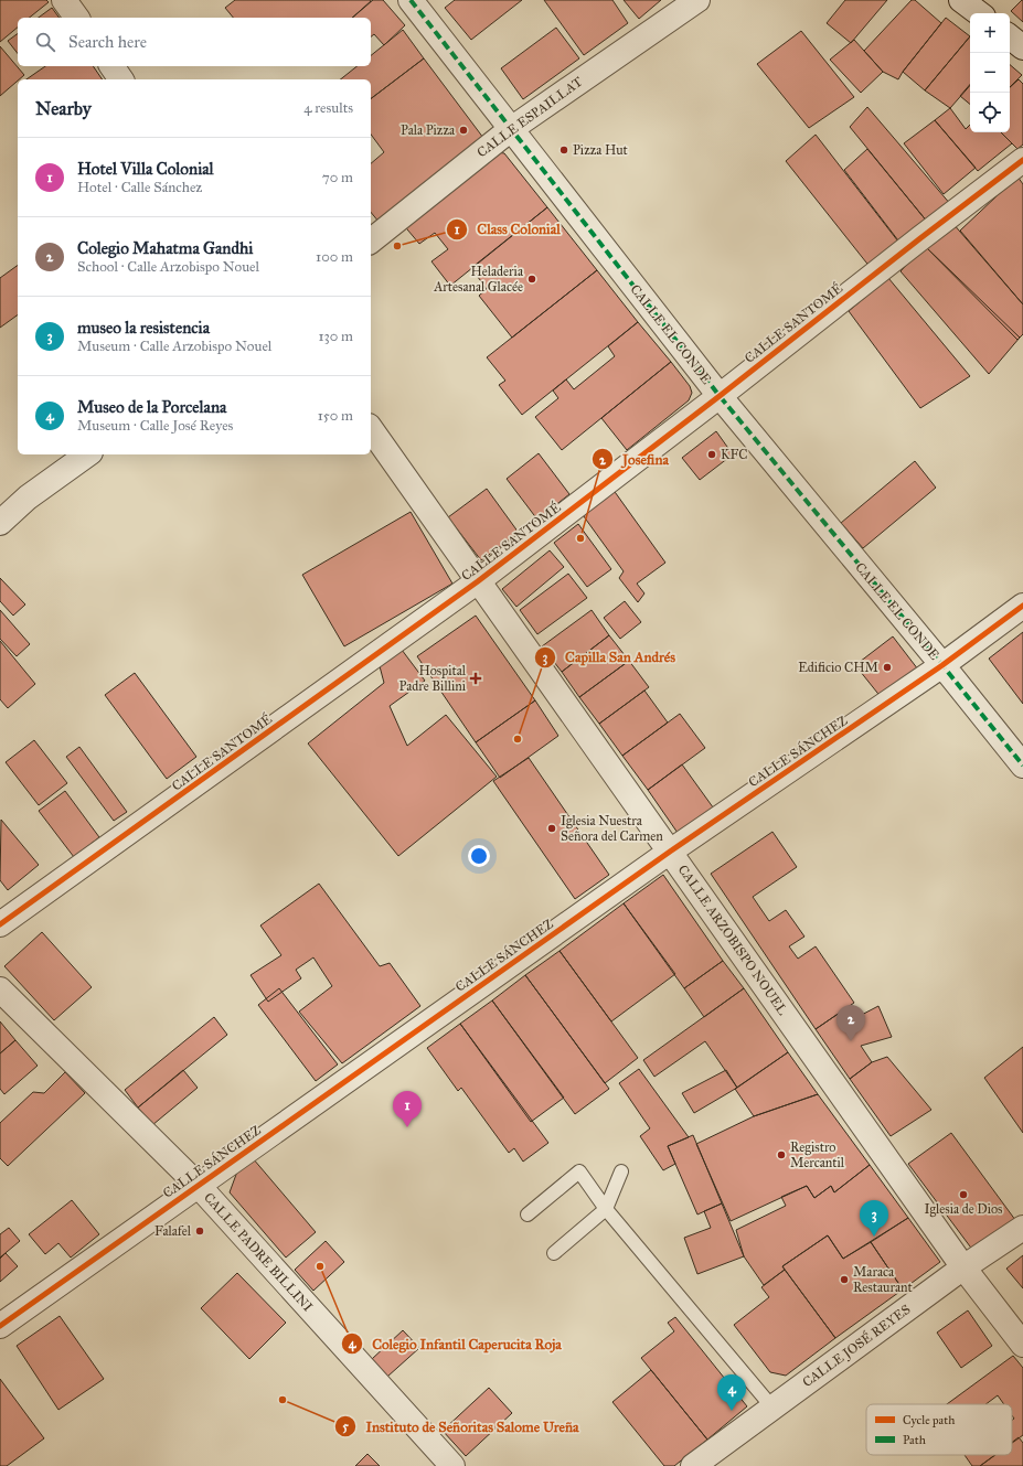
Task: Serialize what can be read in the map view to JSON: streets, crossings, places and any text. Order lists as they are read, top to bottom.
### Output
{
  "streets": {
    "street": [
      "CALLE ESPAILLAT",
      "CALLE SANTOMÉ",
      "CALLE EL CONDE",
      "CALLE SÁNCHEZ",
      "CALLE ARZOBISPO NOUEL",
      "CALLE PADRE BILLINI",
      "CALLE JOSÉ REYES"
    ]
  },
  "crossings": [
    ["CALLE ESPAILLAT", "CALLE EL CONDE"],
    ["CALLE SANTOMÉ", "CALLE EL CONDE"],
    ["CALLE SANTOMÉ", "CALLE ARZOBISPO NOUEL"],
    ["CALLE EL CONDE", "CALLE SÁNCHEZ"],
    ["CALLE SÁNCHEZ", "CALLE ARZOBISPO NOUEL"],
    ["CALLE SÁNCHEZ", "CALLE PADRE BILLINI"],
    ["CALLE ARZOBISPO NOUEL", "CALLE JOSÉ REYES"]
  ],
  "places": {
    "other": [
      "Pala Pizza",
      "Pizza Hut",
      "Class Colonial",
      "Heladeria Artesanal Glacée",
      "KFC",
      "Josefina",
      "Edificio CHM",
      "Capilla San Andrés",
      "Iglesia Nuestra Señora del Carmen",
      "Registro Mercantil",
      "Iglesia de Dios",
      "Falafel",
      "Colegio Infantil Caperucita Roja",
      "Maraca Restaurant",
      "Instituto de Señoritas Salome Ureña"
    ],
    "health": ["Hospital Padre Billini"]
  },
  "legend": ["Cycle path", "Path"],
  "page": {
    "map_buttons": ["+", "−"],
    "search": "Search here",
    "heading": ["Nearby", "4 results"],
    "list": [
      {
        "mark": "1",
        "name": "Hotel Villa Colonial",
        "note": "Hotel · Calle Sánchez",
        "value": "70 m"
      },
      {
        "mark": "2",
        "name": "Colegio Mahatma Gandhi",
        "note": "School · Calle Arzobispo Nouel",
        "value": "100 m"
      },
      {
        "mark": "3",
        "name": "museo la resistencia",
        "note": "Museum · Calle Arzobispo Nouel",
        "value": "130 m"
      },
      {
        "mark": "4",
        "name": "Museo de la Porcelana",
        "note": "Museum · Calle José Reyes",
        "value": "150 m"
      }
    ],
    "pins": [
      "2",
      "1",
      "3",
      "4"
    ]
  }
}
